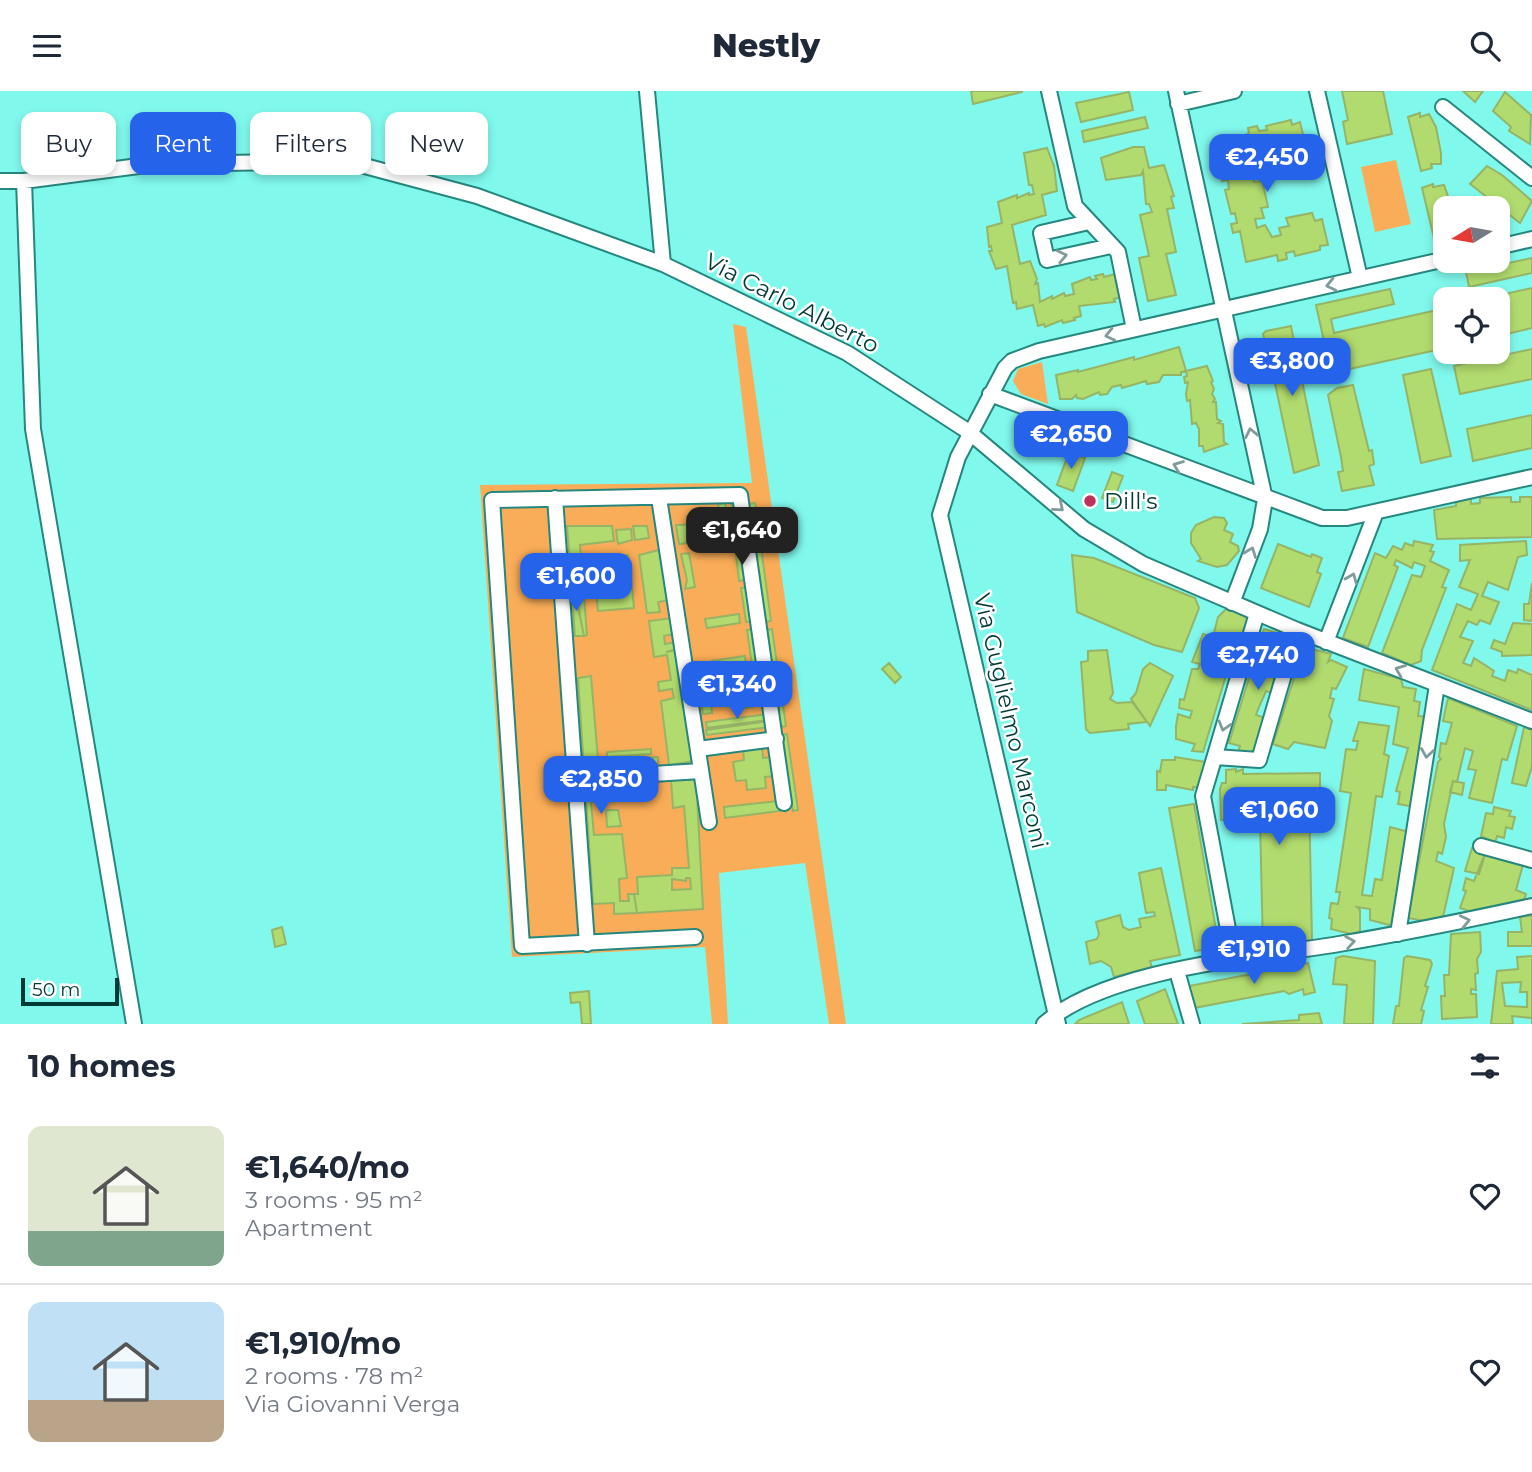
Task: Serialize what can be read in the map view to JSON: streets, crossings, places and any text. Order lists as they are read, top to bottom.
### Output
{
  "streets": {
    "street": ["Via Carlo Alberto", "Via Guglielmo Marconi"]
  },
  "crossings": [
    ["Via Carlo Alberto", "Via Guglielmo Marconi"]
  ],
  "places": ["Dill's"],
  "scale_bar": "50 m",
  "north": "left",
  "page": {
    "header": "Nestly",
    "chip": [
      "Buy",
      "Rent",
      "Filters",
      "New"
    ],
    "price": [
      "€2,450",
      "€3,800",
      "€2,650",
      "€1,640",
      "€1,600",
      "€2,740",
      "€1,340",
      "€2,850",
      "€1,060",
      "€1,910"
    ],
    "scale": "50 m",
    "heading": "10 homes",
    "list": [
      {
        "name": "€1,640/mo",
        "note": "3 rooms · 95 m² · Apartment"
      },
      {
        "name": "€1,910/mo",
        "note": "2 rooms · 78 m² · Via Giovanni Verga"
      }
    ]
  }
}
